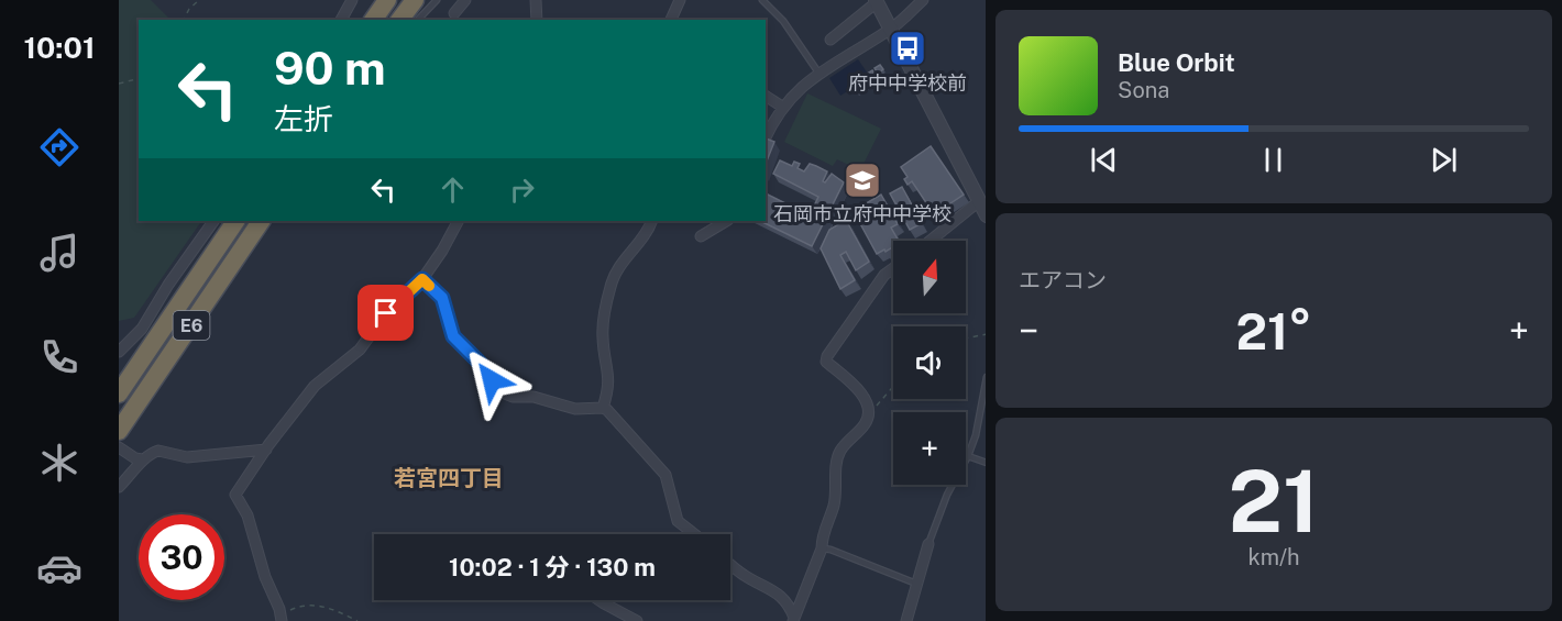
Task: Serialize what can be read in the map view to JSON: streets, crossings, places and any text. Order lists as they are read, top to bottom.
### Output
{
  "streets": {
    "highway": ["E6"]
  },
  "districts": ["若宮四丁目"],
  "places": {
    "bus stop": ["府中中学校前"],
    "school or university": ["石岡市立府中中学校"]
  },
  "north": "top",
  "page": {
    "tabs": "10:01",
    "turn": ["90 m", "左折"],
    "song": ["Blue Orbit", "Sona"],
    "tile": [
      "エアコン",
      ["21", "km/h"]
    ],
    "map_buttons": "+",
    "heat": ["−", "21°", "+"],
    "limit": "30",
    "trip": "10:02 · 1 分 · 130 m"
  }
}
